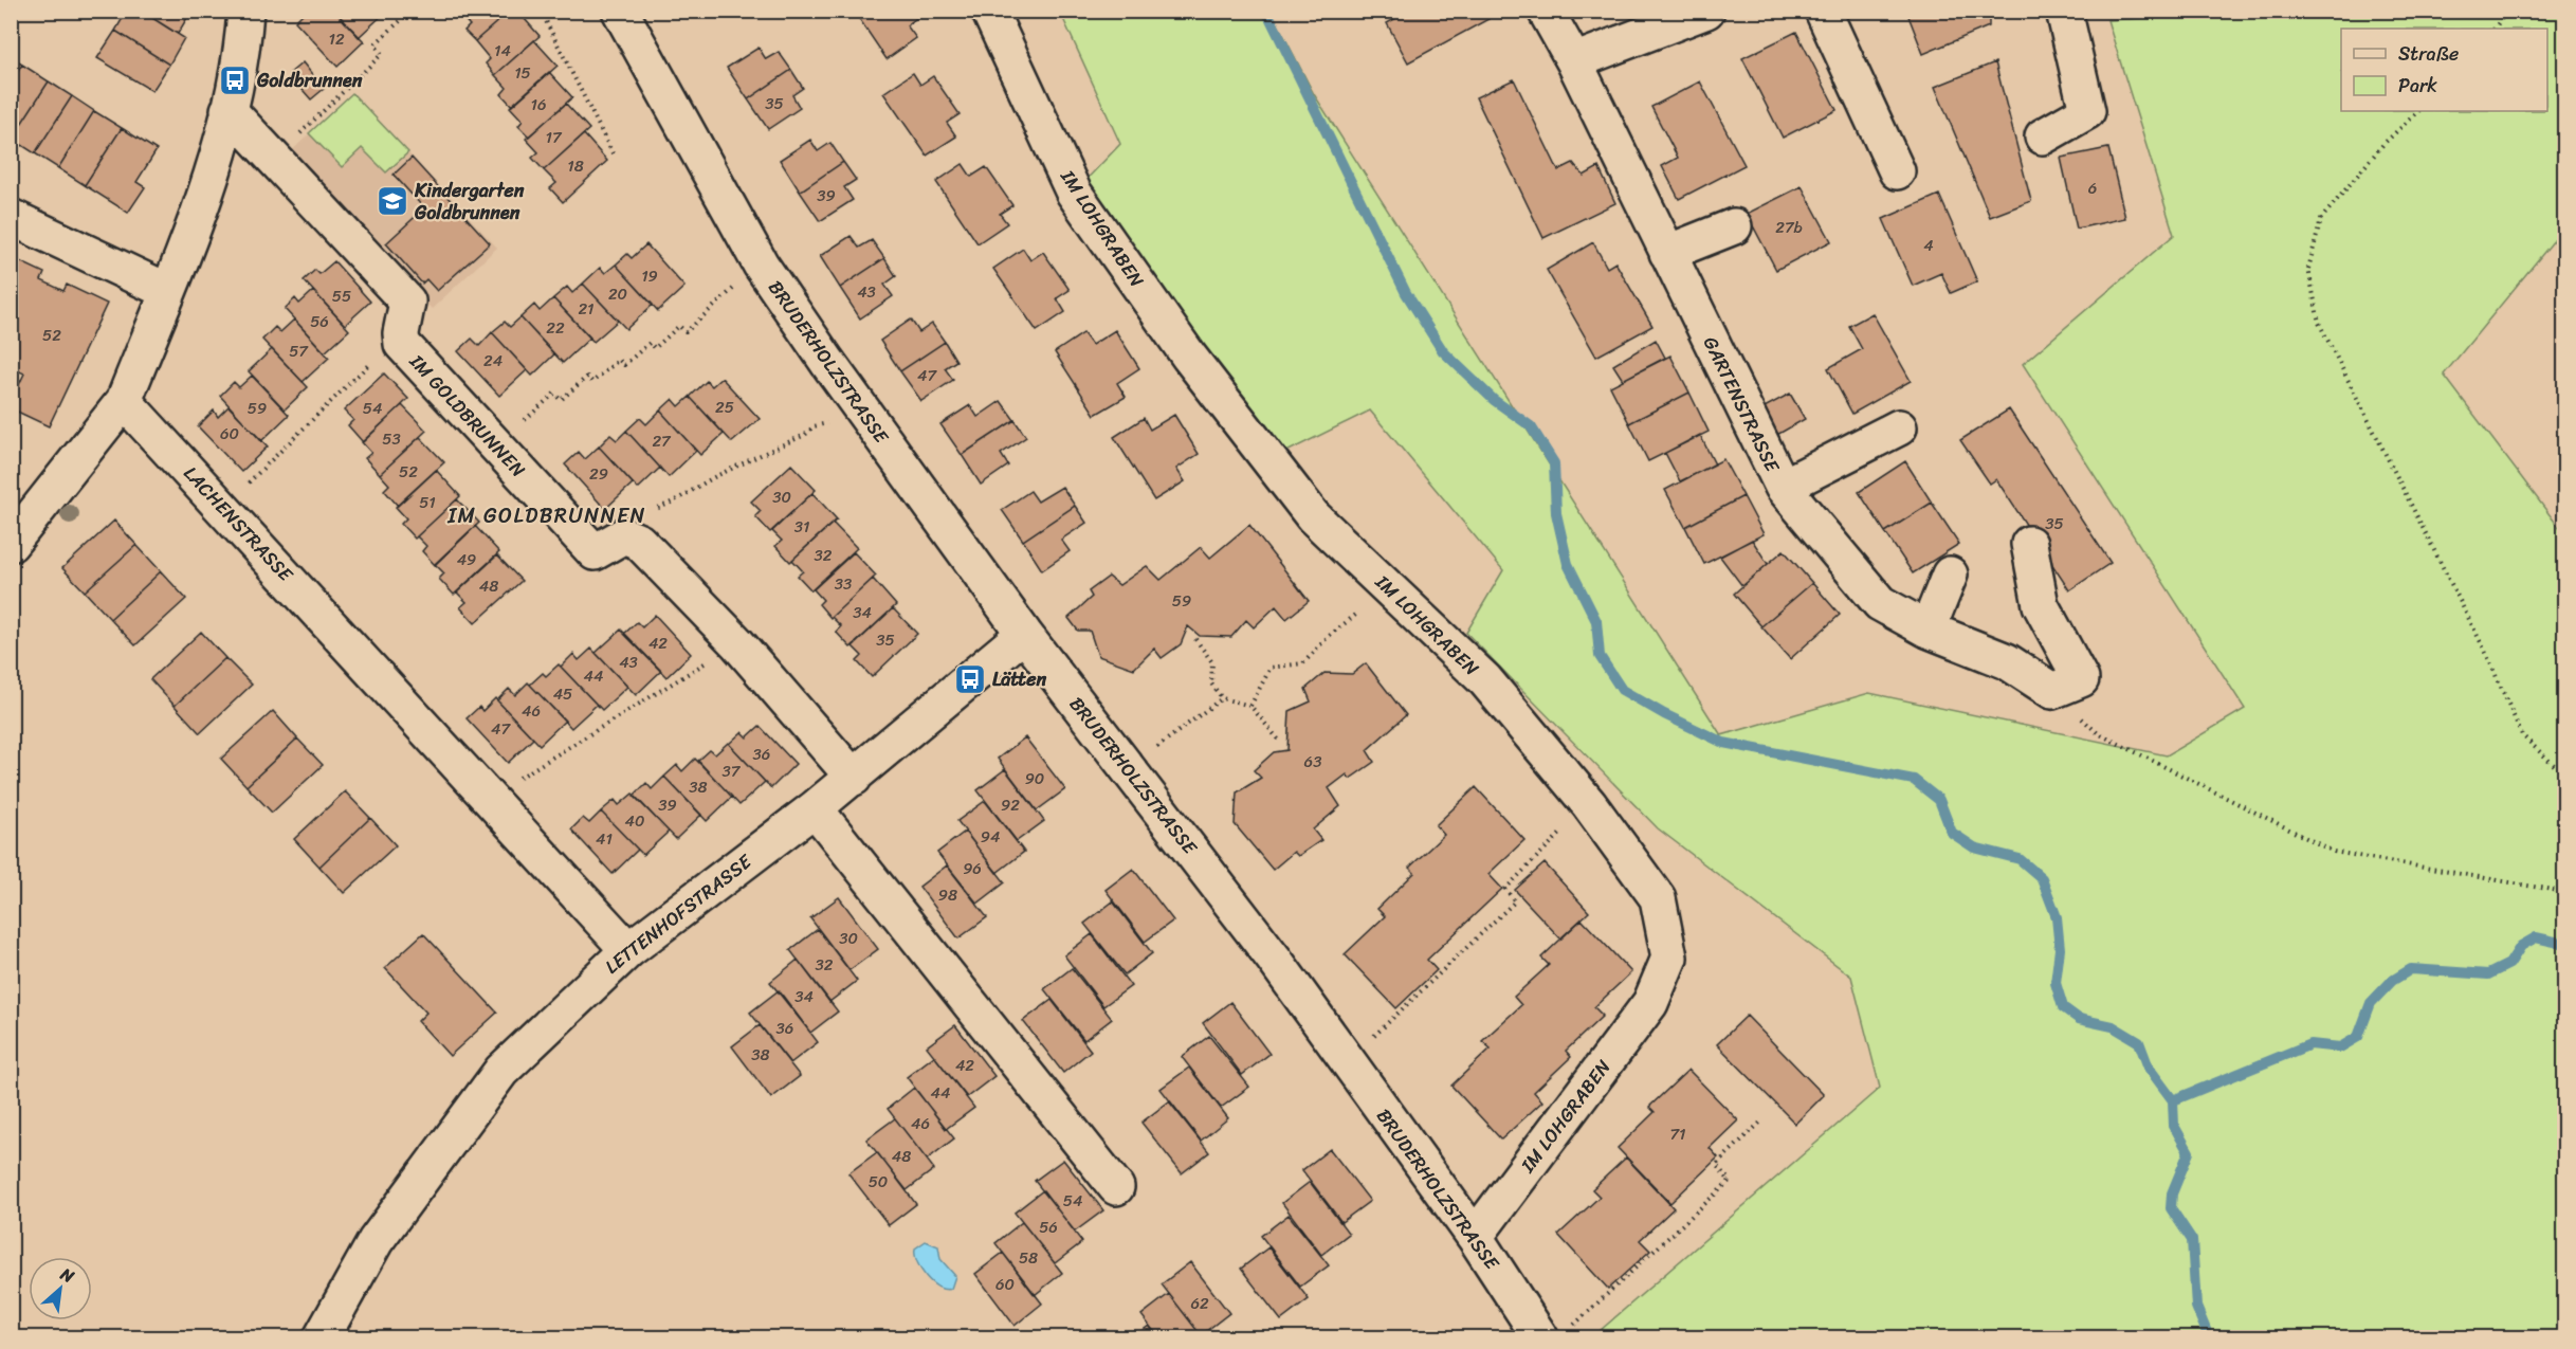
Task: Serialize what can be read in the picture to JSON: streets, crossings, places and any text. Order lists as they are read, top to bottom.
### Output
{
  "streets": {
    "street": [
      "IM LOHGRABEN",
      "BRUDERHOLZSTRASSE",
      "GARTENSTRASSE",
      "IM GOLDBRUNNEN",
      "LACHENSTRASSE",
      "LETTENHOFSTRASSE"
    ]
  },
  "crossings": [
    ["IM LOHGRABEN", "BRUDERHOLZSTRASSE"],
    ["BRUDERHOLZSTRASSE", "LETTENHOFSTRASSE"],
    ["IM GOLDBRUNNEN", "LETTENHOFSTRASSE"],
    ["LACHENSTRASSE", "LETTENHOFSTRASSE"]
  ],
  "districts": ["IM GOLDBRUNNEN"],
  "places": {
    "bus stop": ["Goldbrunnen", "Lätten"],
    "school or university": ["Kindergarten Goldbrunnen"]
  },
  "house_numbers": [
    "12",
    "14",
    "15",
    "35",
    "16",
    "17",
    "18",
    "6",
    "39",
    "27b",
    "4",
    "19",
    "43",
    "20",
    "55",
    "21",
    "56",
    "22",
    "52",
    "57",
    "24",
    "47",
    "25",
    "59",
    "54",
    "60",
    "53",
    "27",
    "52",
    "29",
    "30",
    "51",
    "35",
    "31",
    "32",
    "49",
    "33",
    "48",
    "59",
    "34",
    "35",
    "42",
    "43",
    "44",
    "45",
    "46",
    "47",
    "36",
    "63",
    "37",
    "90",
    "38",
    "39",
    "92",
    "40",
    "94",
    "41",
    "96",
    "98",
    "30",
    "32",
    "34",
    "36",
    "38",
    "42",
    "44",
    "46",
    "71",
    "48",
    "50",
    "54",
    "56",
    "58",
    "60",
    "62"
  ],
  "legend": ["Straße", "Park"],
  "north": "top right"
}
